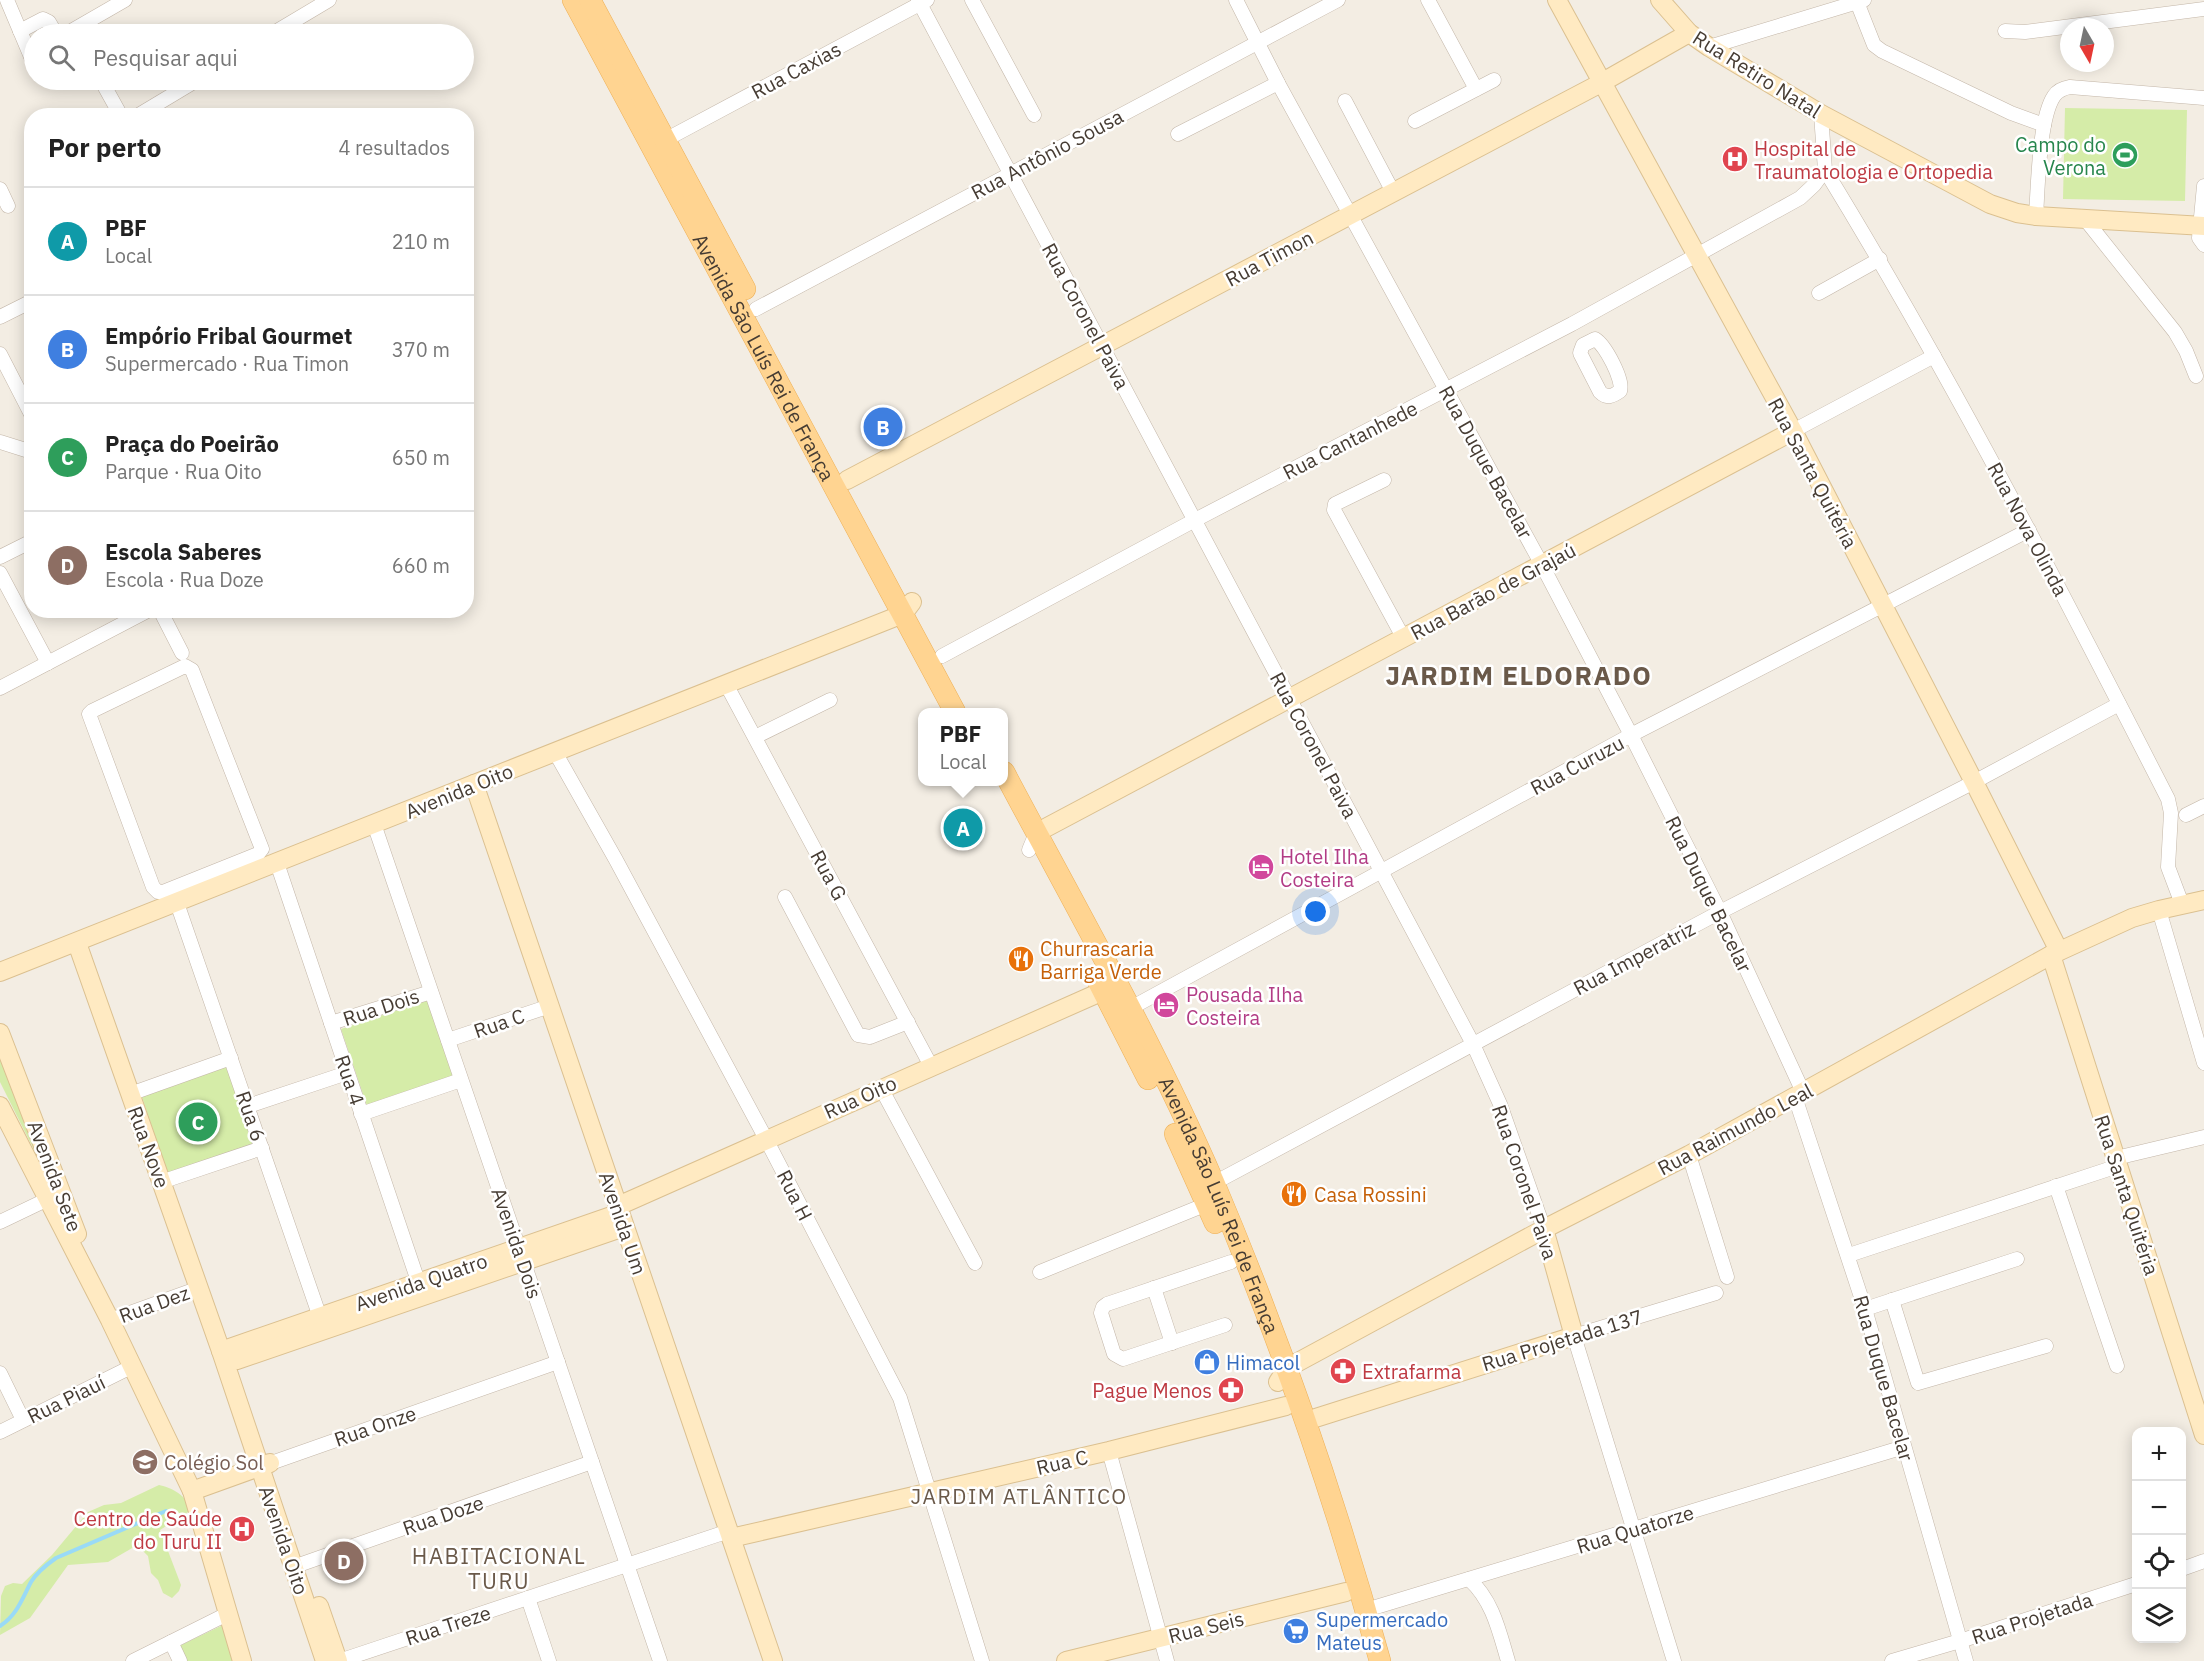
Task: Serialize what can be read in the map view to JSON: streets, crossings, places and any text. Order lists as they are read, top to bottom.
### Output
{
  "streets": {
    "main road": ["Avenida São Luís Rei de França"],
    "street": [
      "Rua Caxias",
      "Rua Retiro Natal",
      "Rua Antônio Sousa",
      "Rua Timon",
      "Rua Coronel Paiva",
      "Rua Cantanhede",
      "Rua Duque Bacelar",
      "Rua Santa Quitéria",
      "Rua Nova Olinda",
      "Rua Barão de Grajaú",
      "Rua Curuzu",
      "Avenida Oito",
      "Rua G",
      "Rua Imperatriz",
      "Rua Dois",
      "Rua C",
      "Rua 4",
      "Rua Oito",
      "Rua 6",
      "Rua Raimundo Leal",
      "Rua Nove",
      "Avenida Sete",
      "Rua H",
      "Avenida Um",
      "Avenida Dois",
      "Avenida Quatro",
      "Rua Dez",
      "Rua Projetada 137",
      "Rua Piauí",
      "Rua Onze",
      "Rua Doze",
      "Rua Quatorze",
      "Rua Projetada",
      "Rua Treze",
      "Rua Seis"
    ]
  },
  "crossings": [
    ["Rua Caxias", "Rua Coronel Paiva"],
    ["Rua Caxias", "Avenida São Luís Rei de França"],
    ["Rua Retiro Natal", "Rua Timon"],
    ["Rua Antônio Sousa", "Rua Coronel Paiva"],
    ["Rua Antônio Sousa", "Avenida São Luís Rei de França"],
    ["Rua Antônio Sousa", "Rua Duque Bacelar"],
    ["Rua Timon", "Rua Coronel Paiva"],
    ["Rua Timon", "Avenida São Luís Rei de França"],
    ["Rua Timon", "Rua Duque Bacelar"],
    ["Rua Timon", "Rua Santa Quitéria"],
    ["Rua Coronel Paiva", "Rua Cantanhede"],
    ["Rua Coronel Paiva", "Rua Barão de Grajaú"],
    ["Rua Coronel Paiva", "Rua Curuzu"],
    ["Rua Coronel Paiva", "Rua Imperatriz"],
    ["Rua Coronel Paiva", "Rua Raimundo Leal"],
    ["Rua Coronel Paiva", "Rua Projetada 137"],
    ["Rua Coronel Paiva", "Rua Quatorze"],
    ["Avenida São Luís Rei de França", "Rua Cantanhede"],
    ["Avenida São Luís Rei de França", "Rua Barão de Grajaú"],
    ["Avenida São Luís Rei de França", "Rua Curuzu"],
    ["Avenida São Luís Rei de França", "Avenida Oito"],
    ["Avenida São Luís Rei de França", "Rua Imperatriz"],
    ["Avenida São Luís Rei de França", "Rua C"],
    ["Avenida São Luís Rei de França", "Rua Oito"],
    ["Avenida São Luís Rei de França", "Rua Raimundo Leal"],
    ["Avenida São Luís Rei de França", "Rua Projetada 137"],
    ["Avenida São Luís Rei de França", "Rua Quatorze"],
    ["Avenida São Luís Rei de França", "Rua Seis"],
    ["Rua Cantanhede", "Rua Duque Bacelar"],
    ["Rua Cantanhede", "Rua Santa Quitéria"],
    ["Rua Cantanhede", "Rua Nova Olinda"],
    ["Rua Duque Bacelar", "Rua Barão de Grajaú"],
    ["Rua Duque Bacelar", "Rua Curuzu"],
    ["Rua Duque Bacelar", "Rua Imperatriz"],
    ["Rua Duque Bacelar", "Rua Raimundo Leal"],
    ["Rua Duque Bacelar", "Rua Quatorze"],
    ["Rua Duque Bacelar", "Rua Projetada"],
    ["Rua Santa Quitéria", "Rua Barão de Grajaú"],
    ["Rua Santa Quitéria", "Rua Curuzu"],
    ["Rua Santa Quitéria", "Rua Imperatriz"],
    ["Rua Santa Quitéria", "Rua Raimundo Leal"],
    ["Rua Nova Olinda", "Rua Barão de Grajaú"],
    ["Rua Nova Olinda", "Rua Curuzu"],
    ["Rua Nova Olinda", "Rua Imperatriz"],
    ["Rua Nova Olinda", "Rua Raimundo Leal"],
    ["Avenida Oito", "Rua G"],
    ["Avenida Oito", "Rua 4"],
    ["Avenida Oito", "Rua 6"],
    ["Avenida Oito", "Rua Nove"],
    ["Avenida Oito", "Rua H"],
    ["Avenida Oito", "Avenida Um"],
    ["Avenida Oito", "Avenida Dois"],
    ["Avenida Oito", "Avenida Quatro"],
    ["Avenida Oito", "Rua Onze"],
    ["Avenida Oito", "Rua Doze"],
    ["Rua G", "Rua Oito"],
    ["Rua Dois", "Rua 4"],
    ["Rua Dois", "Avenida Dois"],
    ["Rua C", "Rua H"],
    ["Rua C", "Avenida Um"],
    ["Rua C", "Avenida Dois"],
    ["Rua C", "Rua Treze"],
    ["Rua 4", "Avenida Quatro"],
    ["Rua Oito", "Rua H"],
    ["Rua Oito", "Avenida Um"],
    ["Rua Oito", "Avenida Quatro"],
    ["Rua 6", "Avenida Quatro"],
    ["Rua Nove", "Avenida Quatro"],
    ["Rua Nove", "Rua Dez"],
    ["Avenida Sete", "Rua Dez"],
    ["Avenida Sete", "Rua Piauí"],
    ["Avenida Sete", "Rua Onze"],
    ["Avenida Um", "Avenida Quatro"],
    ["Avenida Um", "Rua Treze"],
    ["Avenida Dois", "Avenida Quatro"],
    ["Avenida Dois", "Rua Onze"],
    ["Avenida Dois", "Rua Doze"],
    ["Avenida Dois", "Rua Treze"]
  ],
  "districts": ["JARDIM ELDORADO", "JARDIM ATLÂNTICO", "HABITACIONAL TURU"],
  "places": {
    "sports": ["Campo do Verona"],
    "hospital": ["Hospital de Traumatologia e Ortopedia", "Centro de Saúde do Turu II"],
    "hotel": ["Hotel Ilha Costeira", "Pousada Ilha Costeira"],
    "restaurant": ["Churrascaria Barriga Verde", "Casa Rossini"],
    "shop": ["Himacol"],
    "pharmacy": ["Extrafarma", "Pague Menos"],
    "school or university": ["Colégio Sol"],
    "supermarket": ["Supermercado Mateus"]
  },
  "north": "bottom",
  "page": {
    "search": "Pesquisar aqui",
    "heading": ["Por perto", "4 resultados"],
    "list": [
      {
        "mark": "A",
        "name": "PBF",
        "note": "Local",
        "value": "210 m"
      },
      {
        "mark": "B",
        "name": "Empório Fribal Gourmet",
        "note": "Supermercado · Rua Timon",
        "value": "370 m"
      },
      {
        "mark": "C",
        "name": "Praça do Poeirão",
        "note": "Parque · Rua Oito",
        "value": "650 m"
      },
      {
        "mark": "D",
        "name": "Escola Saberes",
        "note": "Escola · Rua Doze",
        "value": "660 m"
      }
    ],
    "pins": [
      "B",
      "A",
      "C",
      "D"
    ],
    "popup": ["PBF", "Local"],
    "map_buttons": ["+", "−"]
  }
}
